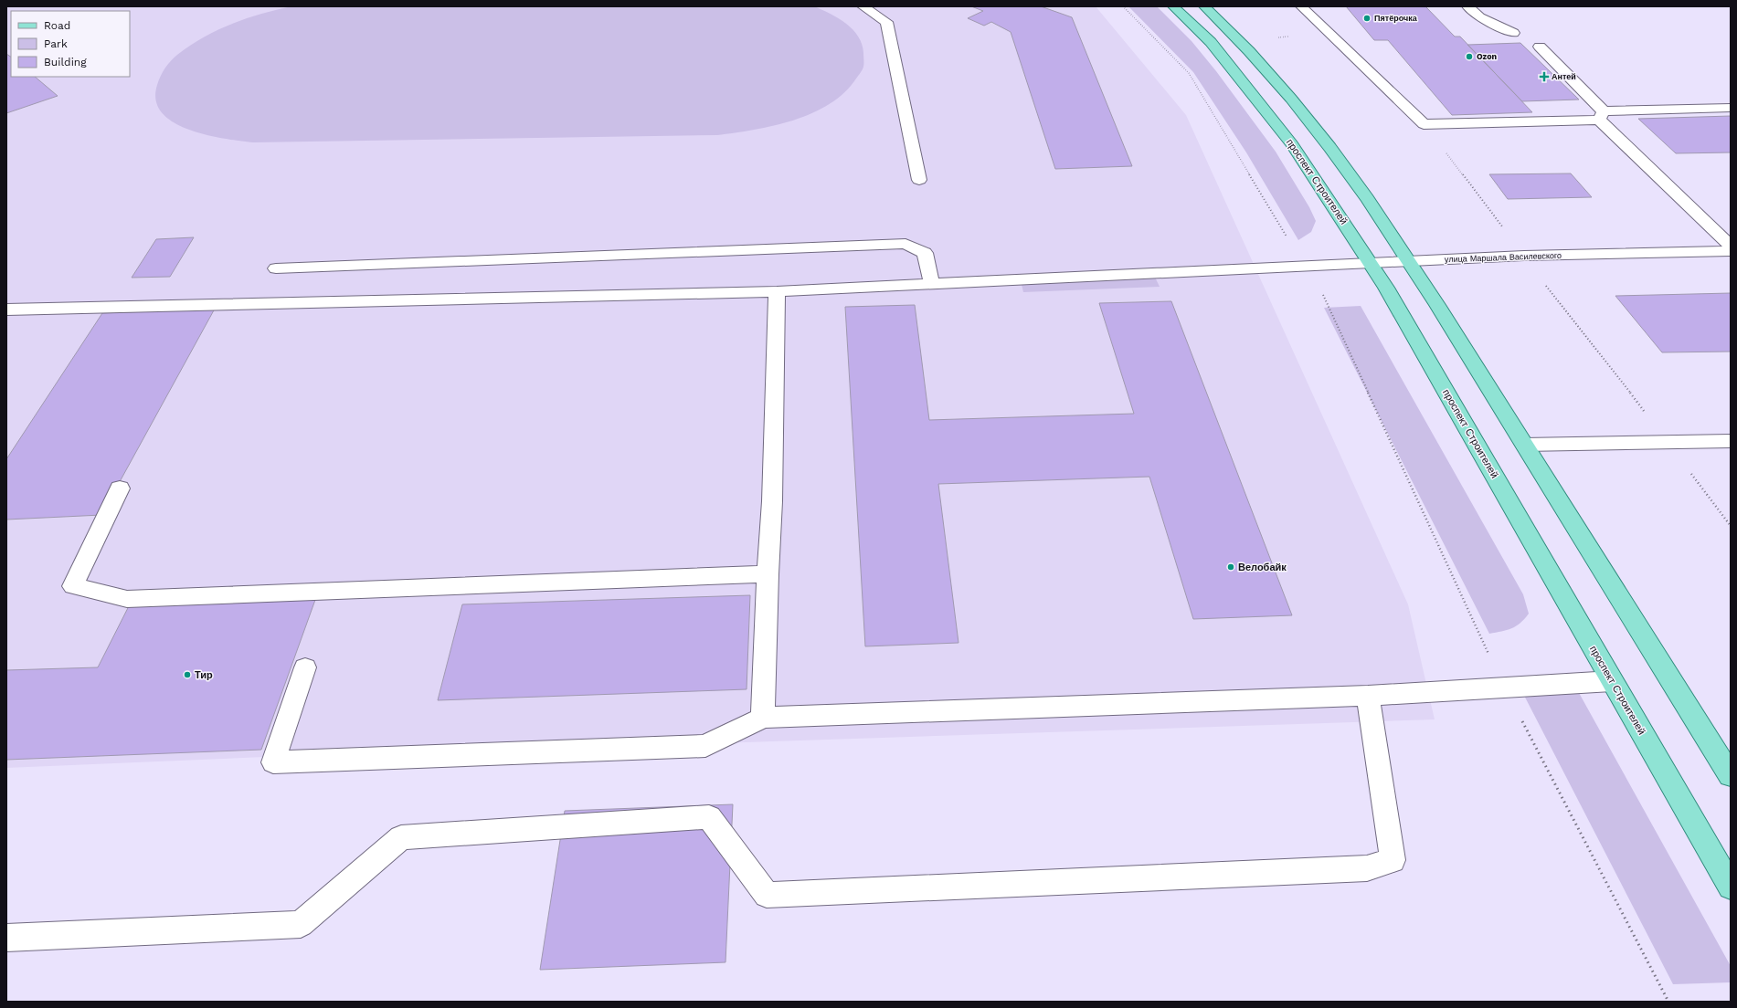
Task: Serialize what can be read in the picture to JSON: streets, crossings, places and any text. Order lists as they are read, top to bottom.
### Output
{
  "streets": {
    "main road": ["проспект Строителей"],
    "street": ["улица Маршала Василевского"]
  },
  "crossings": [
    ["проспект Строителей", "улица Маршала Василевского"]
  ],
  "places": {
    "other": [
      "Пятёрочка",
      "Ozon",
      "Велобайк",
      "Тир"
    ],
    "health": ["Антей"]
  },
  "legend": ["Road", "Park", "Building"]
}
